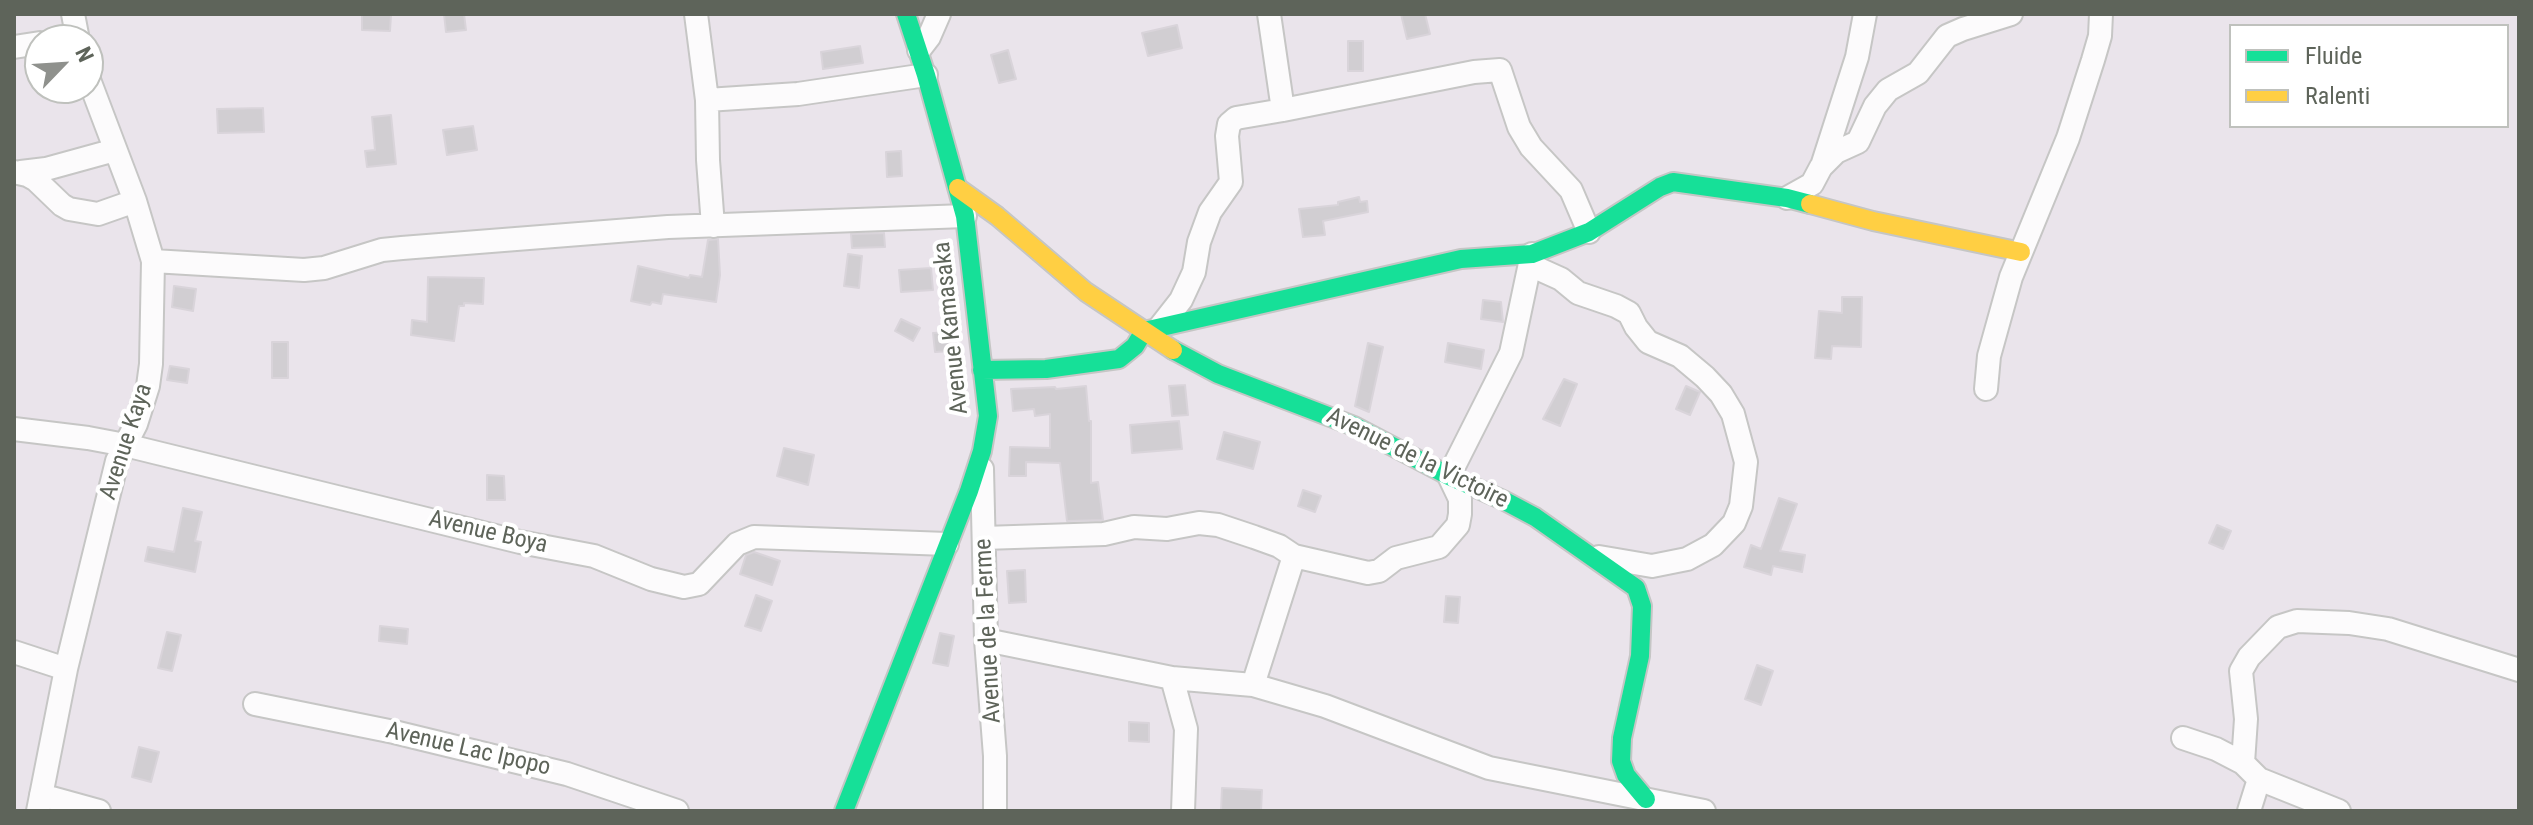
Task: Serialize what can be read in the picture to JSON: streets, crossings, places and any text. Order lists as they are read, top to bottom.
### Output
{
  "streets": {
    "street": [
      "Avenue Kamasaka",
      "Avenue Kaya",
      "Avenue de la Victoire",
      "Avenue Boya",
      "Avenue de la Ferme",
      "Avenue Lac Ipopo"
    ]
  },
  "crossings": [
    ["Avenue Kamasaka", "Avenue de la Victoire"],
    ["Avenue Kamasaka", "Avenue Boya"],
    ["Avenue Kamasaka", "Avenue de la Ferme"],
    ["Avenue Kaya", "Avenue Boya"]
  ],
  "legend": ["Fluide", "Ralenti"],
  "north": "top right"
}
